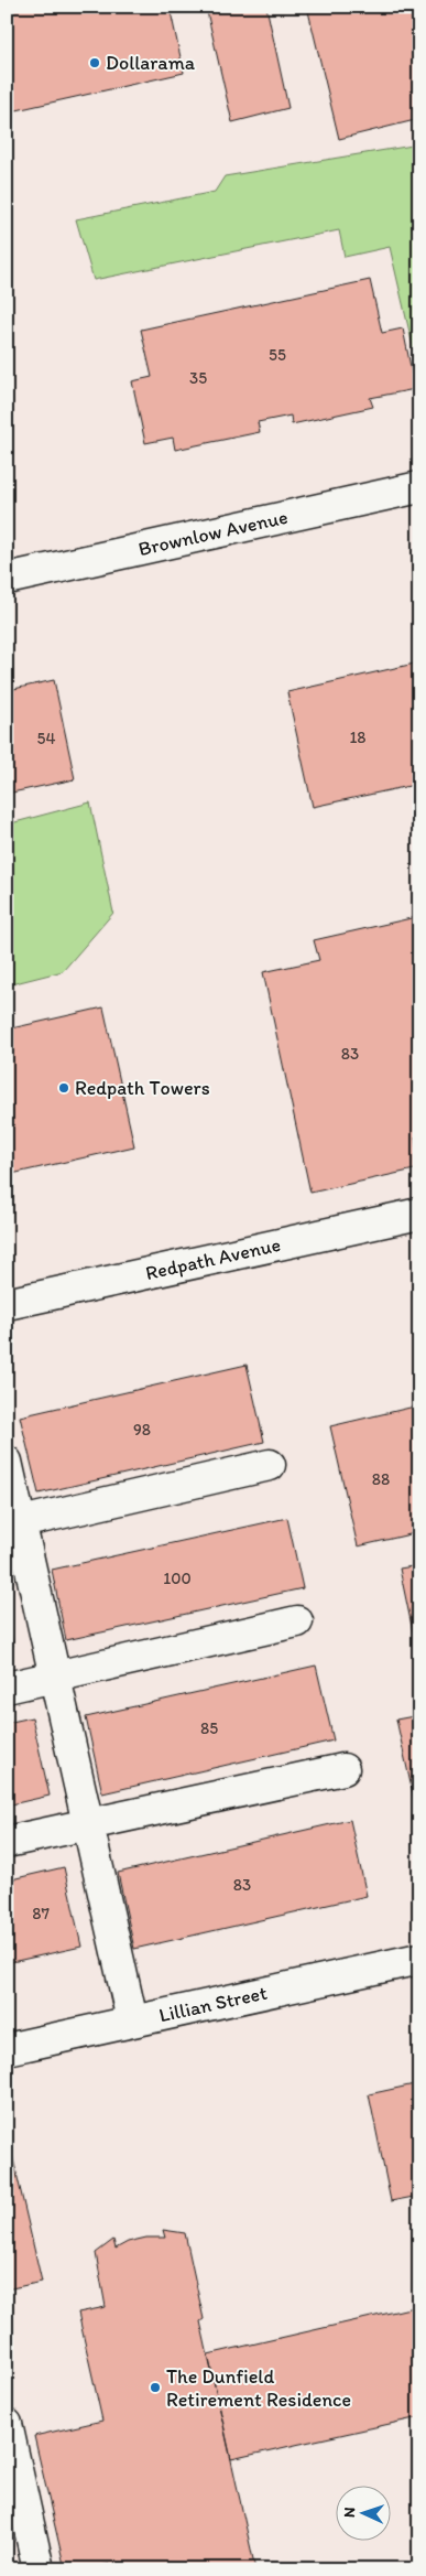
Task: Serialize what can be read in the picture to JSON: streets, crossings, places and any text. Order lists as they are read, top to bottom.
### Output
{
  "streets": {
    "street": ["Brownlow Avenue", "Redpath Avenue", "Lillian Street"]
  },
  "places": ["Dollarama", "Redpath Towers", "The Dunfield Retirement Residence"],
  "house_numbers": [
    "55",
    "35",
    "18",
    "54",
    "83",
    "98",
    "88",
    "100",
    "85",
    "83",
    "87"
  ],
  "north": "left"
}
